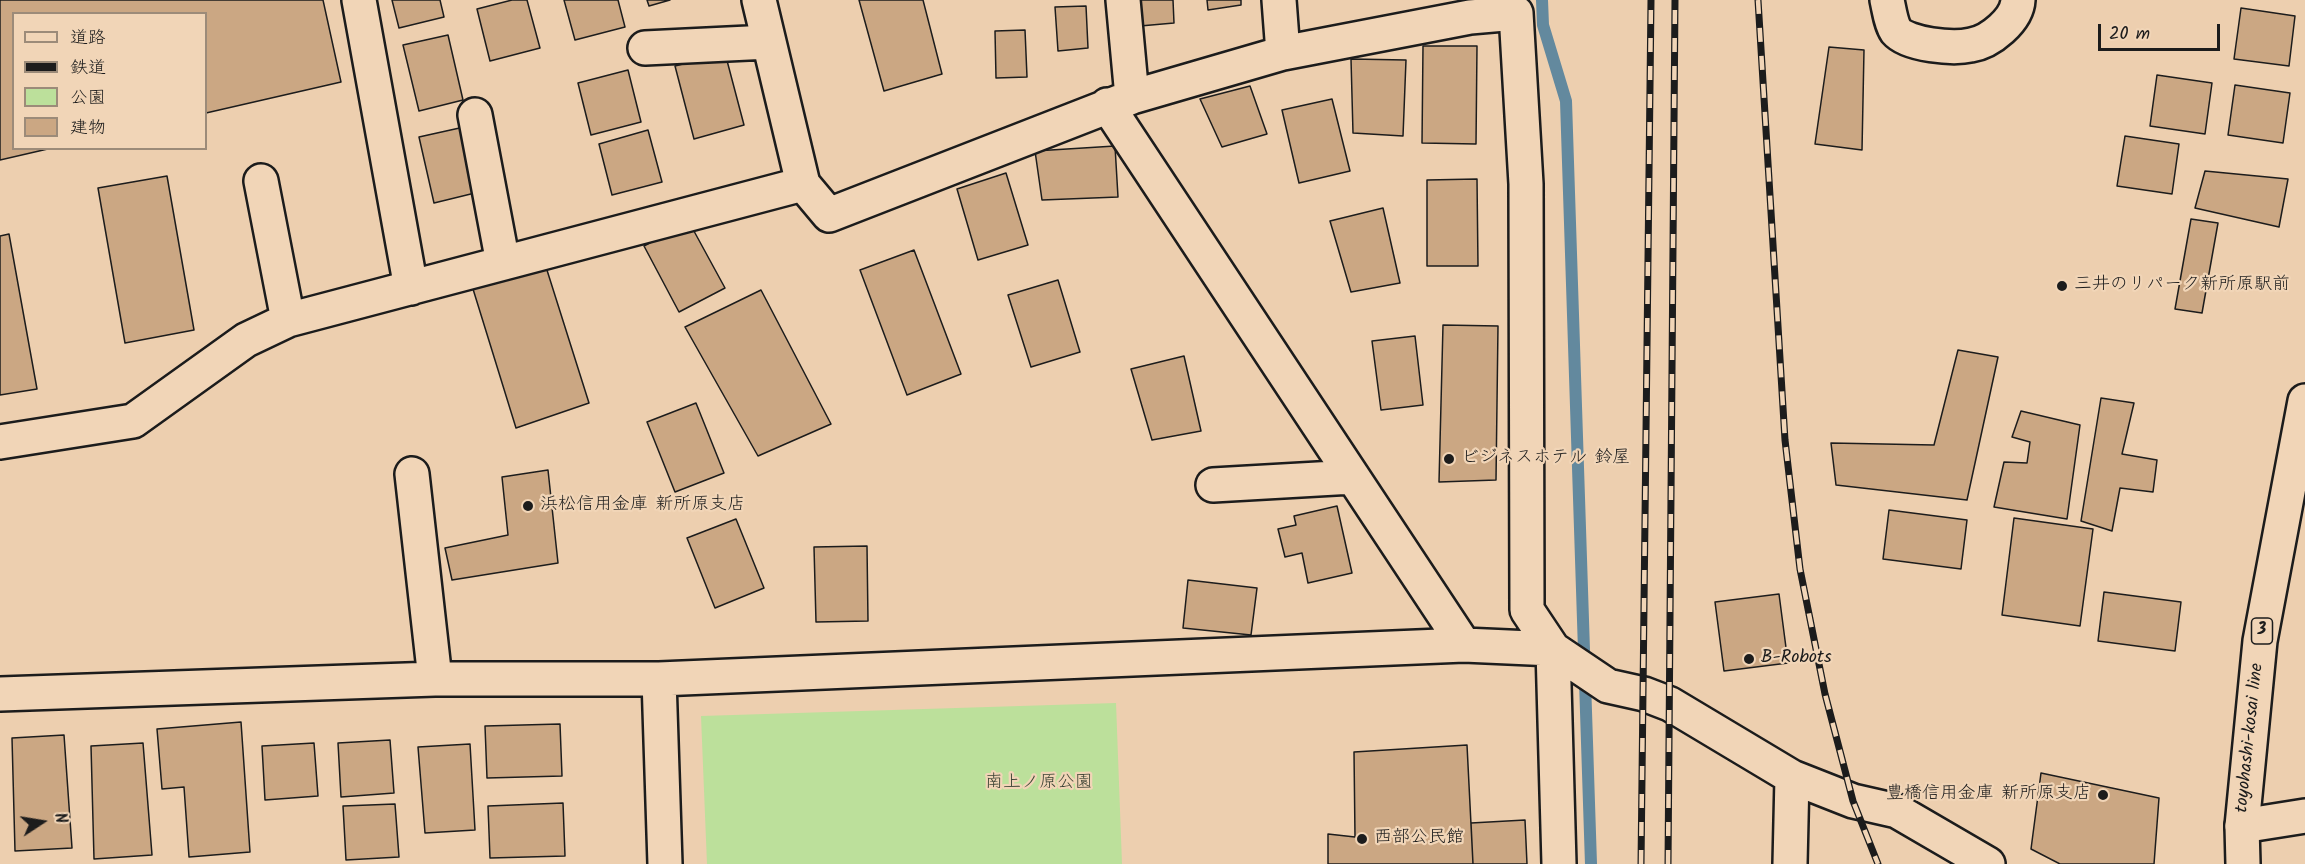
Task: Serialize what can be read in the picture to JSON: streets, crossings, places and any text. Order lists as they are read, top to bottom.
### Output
{
  "streets": {
    "street": ["3", "toyohashi-kosai line"]
  },
  "parks": ["南上ノ原公園"],
  "places": [
    "三井のリパーク新所原駅前",
    "ビジネスホテル 鈴屋",
    "浜松信用金庫 新所原支店",
    "B-Robots",
    "豊橋信用金庫 新所原支店",
    "西部公民館"
  ],
  "legend": [
    "道路",
    "鉄道",
    "公園",
    "建物"
  ],
  "scale_bar": "20 m",
  "north": "right"
}
